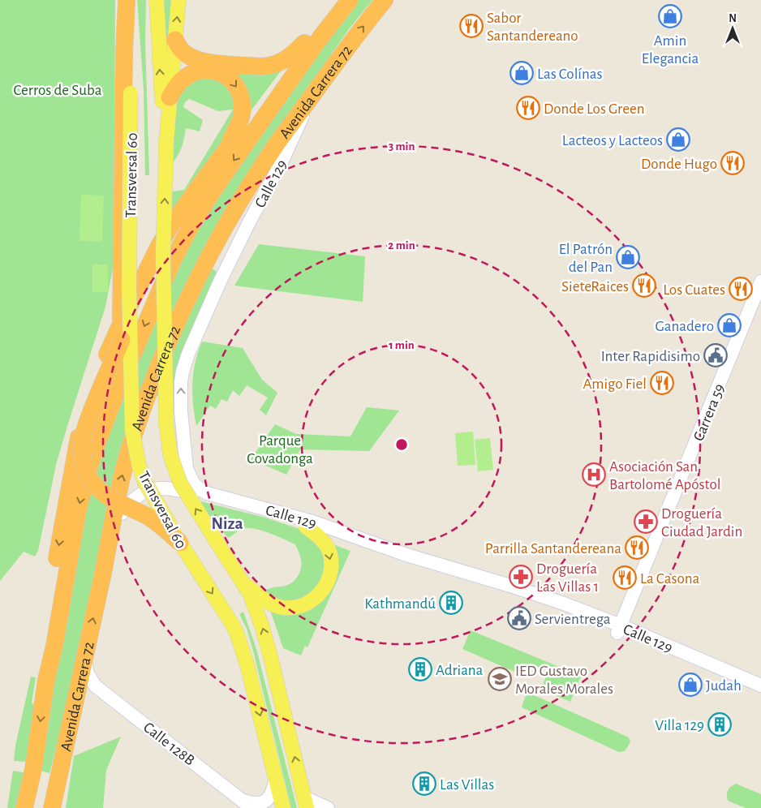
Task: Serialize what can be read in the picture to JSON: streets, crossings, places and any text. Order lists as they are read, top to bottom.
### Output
{
  "streets": {
    "highway": ["Avenida Carrera 72"],
    "main road": [
      "Transversal 60",
      "Calle 129",
      "Carrera 59",
      "Calle 128B"
    ]
  },
  "crossings": [
    ["Avenida Carrera 72", "Calle 129"],
    ["Avenida Carrera 72", "Calle 128B"],
    ["Transversal 60", "Calle 128B"],
    ["Calle 129", "Carrera 59"]
  ],
  "districts": ["Niza"],
  "parks": ["Cerros de Suba", "Parque Covadonga"],
  "places": {
    "shop": [
      "Amin Elegancia",
      "Las Colínas",
      "Lacteos y Lacteos",
      "El Patrón del Pan",
      "Ganadero",
      "Judah"
    ],
    "restaurant": [
      "Sabor Santandereano",
      "Donde Los Green",
      "Donde Hugo",
      "SieteRaices",
      "Los Cuates",
      "Amigo Fiel",
      "Parrilla Santandereana",
      "La Casona"
    ],
    "public building": ["Inter Rapidisimo", "Servientrega"],
    "hospital": ["Asociación San Bartolomé Apóstol"],
    "pharmacy": ["Droguería Ciudad Jardin", "Droguería Las Villas 1"],
    "building": [
      "Kathmandú",
      "Adriana",
      "Villa 129",
      "Las Villas"
    ],
    "school or university": ["IED Gustavo Morales Morales"]
  },
  "north": "top",
  "rings": ["3 min", "2 min", "1 min"]
}
